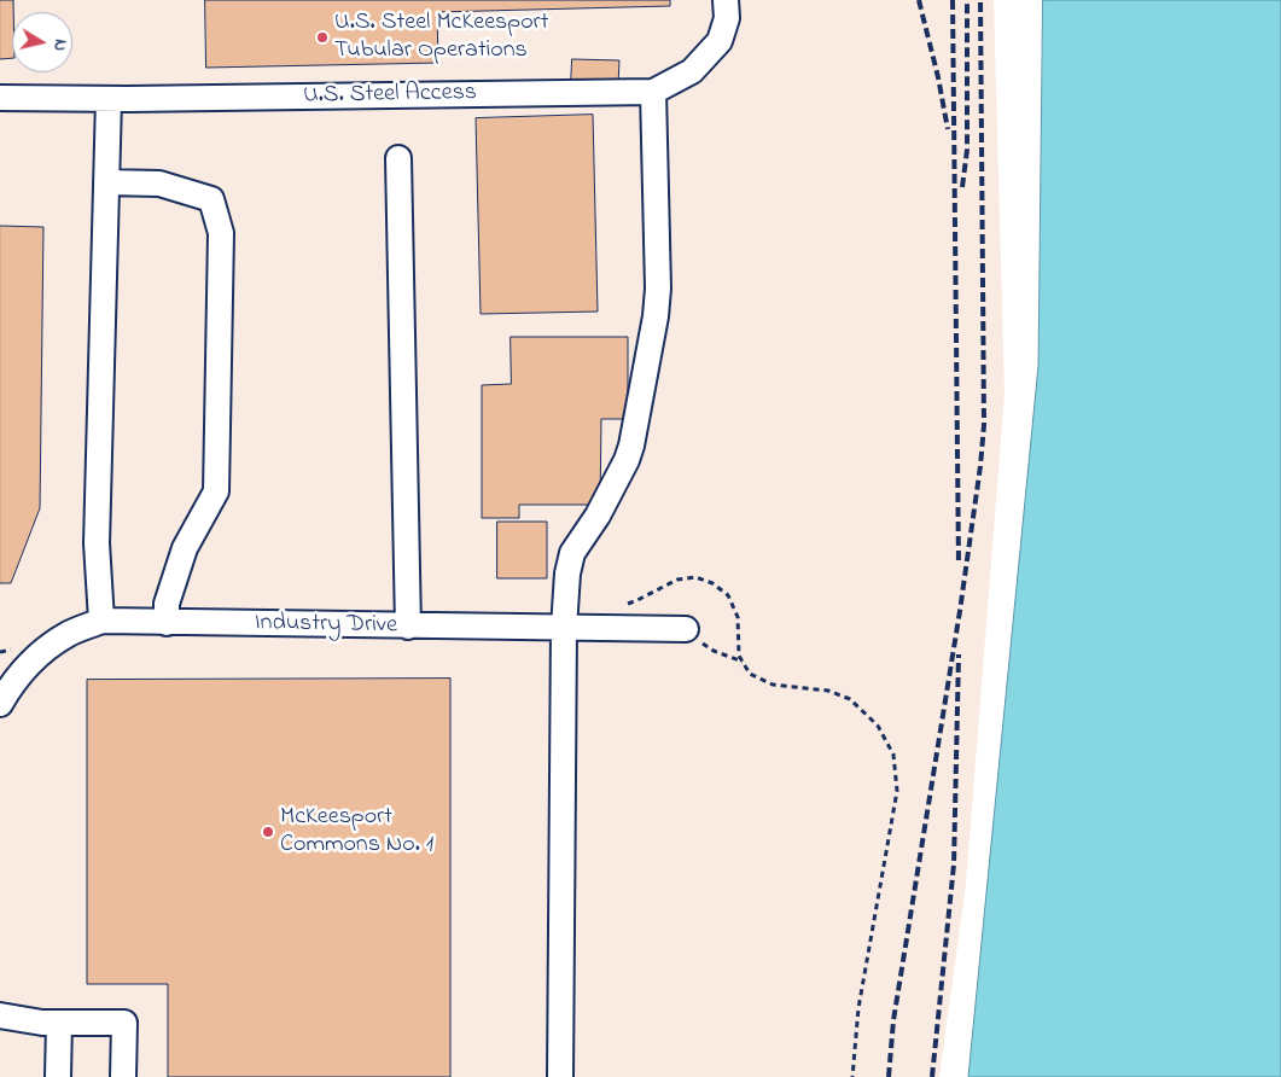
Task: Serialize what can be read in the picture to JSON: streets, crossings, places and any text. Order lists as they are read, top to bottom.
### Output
{
  "streets": {
    "street": ["U.S. Steel Access", "Industry Drive"]
  },
  "places": ["U.S. Steel McKeesport Tubular Operations", "McKeesport Commons No. 1"],
  "north": "right"
}
